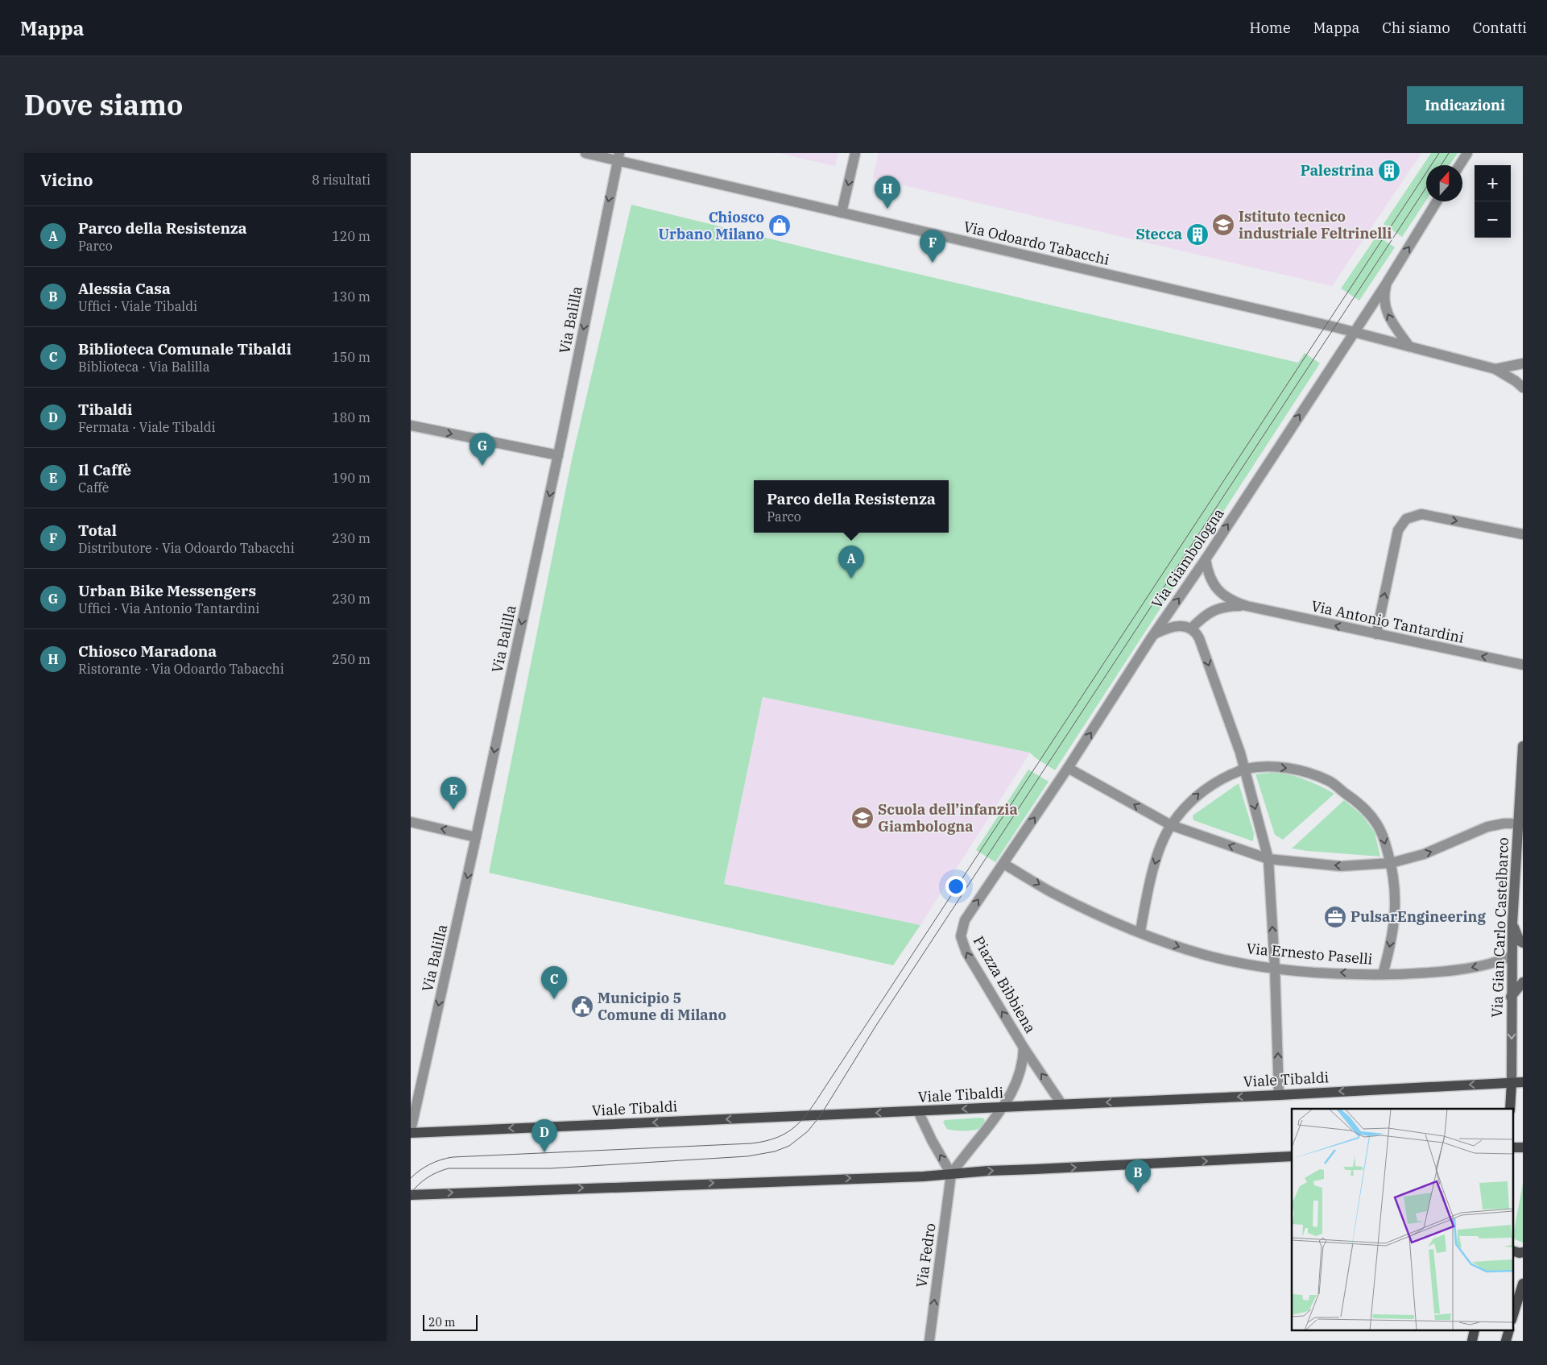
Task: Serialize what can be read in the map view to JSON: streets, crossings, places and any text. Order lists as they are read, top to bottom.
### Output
{
  "streets": {
    "main road": ["Via Gian Carlo Castelbarco", "Viale Tibaldi"],
    "street": [
      "Via Odoardo Tabacchi",
      "Via Balilla",
      "Via Giambologna",
      "Via Antonio Tantardini",
      "Via Ernesto Paselli",
      "Piazza Bibbiena",
      "Via Fedro"
    ]
  },
  "crossings": [
    ["Via Odoardo Tabacchi", "Via Balilla"],
    ["Via Odoardo Tabacchi", "Via Giambologna"],
    ["Via Balilla", "Viale Tibaldi"],
    ["Via Giambologna", "Via Antonio Tantardini"],
    ["Via Giambologna", "Via Ernesto Paselli"],
    ["Via Giambologna", "Piazza Bibbiena"],
    ["Via Gian Carlo Castelbarco", "Via Ernesto Paselli"],
    ["Via Gian Carlo Castelbarco", "Viale Tibaldi"],
    ["Piazza Bibbiena", "Viale Tibaldi"],
    ["Piazza Bibbiena", "Via Fedro"]
  ],
  "one_way": [
    "Via Balilla",
    "Via Giambologna",
    "Via Antonio Tantardini",
    "Piazza Bibbiena",
    "Via Fedro"
  ],
  "places": {
    "building": ["Palestrina", "Stecca"],
    "school or university": ["Istituto tecnico industriale Feltrinelli", "Scuola dell’infanzia Giambologna"],
    "shop": ["Chiosco Urbano Milano"],
    "office": ["PulsarEngineering"],
    "public building": ["Municipio 5 Comune di Milano"]
  },
  "scale_bar": "20 m",
  "north": "top",
  "page": {
    "header": "Mappa",
    "nav": [
      "Home",
      "Mappa",
      "Chi siamo",
      "Contatti"
    ],
    "title": "Dove siamo",
    "buttons": "Indicazioni",
    "heading": ["Vicino", "8 risultati"],
    "map_buttons": ["+", "−"],
    "pins": [
      "H",
      "F",
      "G",
      "A",
      "E",
      "C",
      "D",
      "B"
    ],
    "list": [
      {
        "mark": "A",
        "name": "Parco della Resistenza",
        "note": "Parco",
        "value": "120 m"
      },
      {
        "mark": "B",
        "name": "Alessia Casa",
        "note": "Uffici · Viale Tibaldi",
        "value": "130 m"
      },
      {
        "mark": "C",
        "name": "Biblioteca Comunale Tibaldi",
        "note": "Biblioteca · Via Balilla",
        "value": "150 m"
      },
      {
        "mark": "D",
        "name": "Tibaldi",
        "note": "Fermata · Viale Tibaldi",
        "value": "180 m"
      },
      {
        "mark": "E",
        "name": "Il Caffè",
        "note": "Caffè",
        "value": "190 m"
      },
      {
        "mark": "F",
        "name": "Total",
        "note": "Distributore · Via Odoardo Tabacchi",
        "value": "230 m"
      },
      {
        "mark": "G",
        "name": "Urban Bike Messengers",
        "note": "Uffici · Via Antonio Tantardini",
        "value": "230 m"
      },
      {
        "mark": "H",
        "name": "Chiosco Maradona",
        "note": "Ristorante · Via Odoardo Tabacchi",
        "value": "250 m"
      }
    ],
    "popup": ["Parco della Resistenza", "Parco"],
    "scale": "20 m"
  }
}
